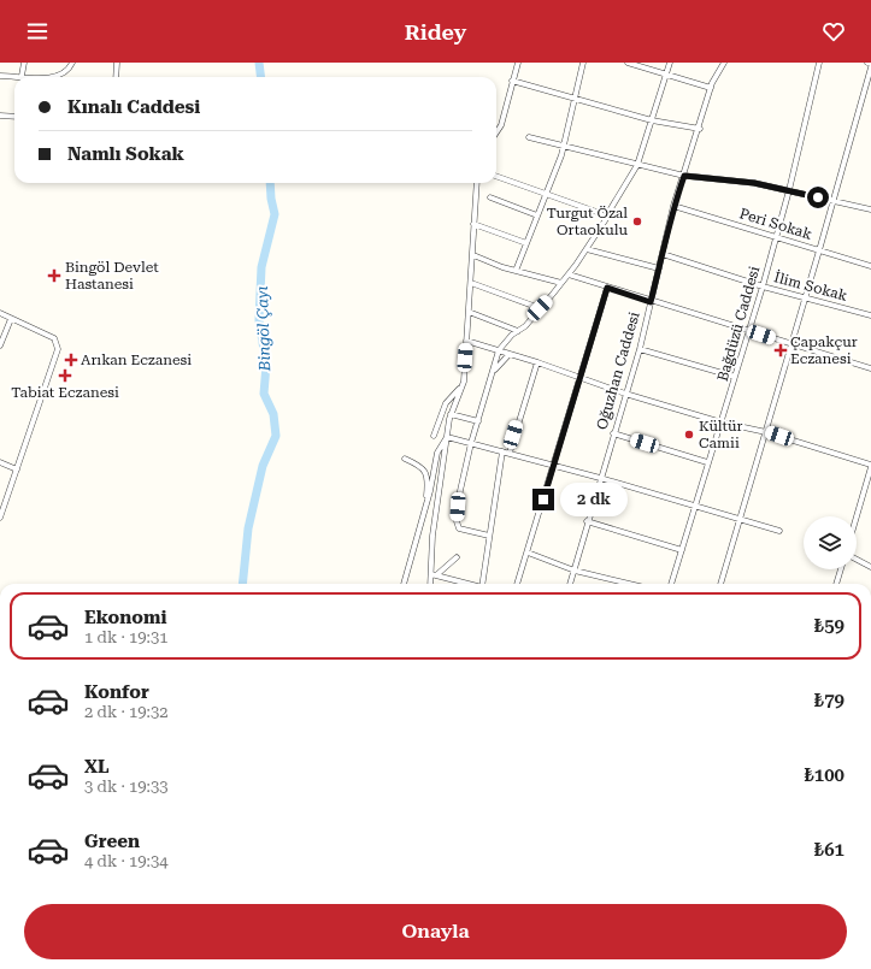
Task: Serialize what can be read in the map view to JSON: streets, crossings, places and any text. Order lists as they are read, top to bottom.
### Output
{
  "streets": {
    "street": [
      "Peri Sokak",
      "İlim Sokak",
      "Bağdüzü Caddesi",
      "Oğuzhan Caddesi"
    ]
  },
  "crossings": [
    ["Peri Sokak", "Bağdüzü Caddesi"],
    ["Peri Sokak", "Oğuzhan Caddesi"],
    ["İlim Sokak", "Bağdüzü Caddesi"],
    ["İlim Sokak", "Oğuzhan Caddesi"]
  ],
  "water": ["Bingöl Çayı"],
  "places": {
    "other": ["Turgut Özal Ortaokulu", "Kültür Camii"],
    "health": [
      "Bingöl Devlet Hastanesi",
      "Çapakçur Eczanesi",
      "Arıkan Eczanesi",
      "Tabiat Eczanesi"
    ]
  },
  "page": {
    "header": "Ridey",
    "banner": ["Kınalı Caddesi", "Namlı Sokak"],
    "bubble": "2 dk",
    "list": [
      {
        "name": "Ekonomi",
        "note": "1 dk · 19:31",
        "value": "₺59"
      },
      {
        "name": "Konfor",
        "note": "2 dk · 19:32",
        "value": "₺79"
      },
      {
        "name": "XL",
        "note": "3 dk · 19:33",
        "value": "₺100"
      },
      {
        "name": "Green",
        "note": "4 dk · 19:34",
        "value": "₺61"
      }
    ],
    "buttons": "Onayla"
  }
}
